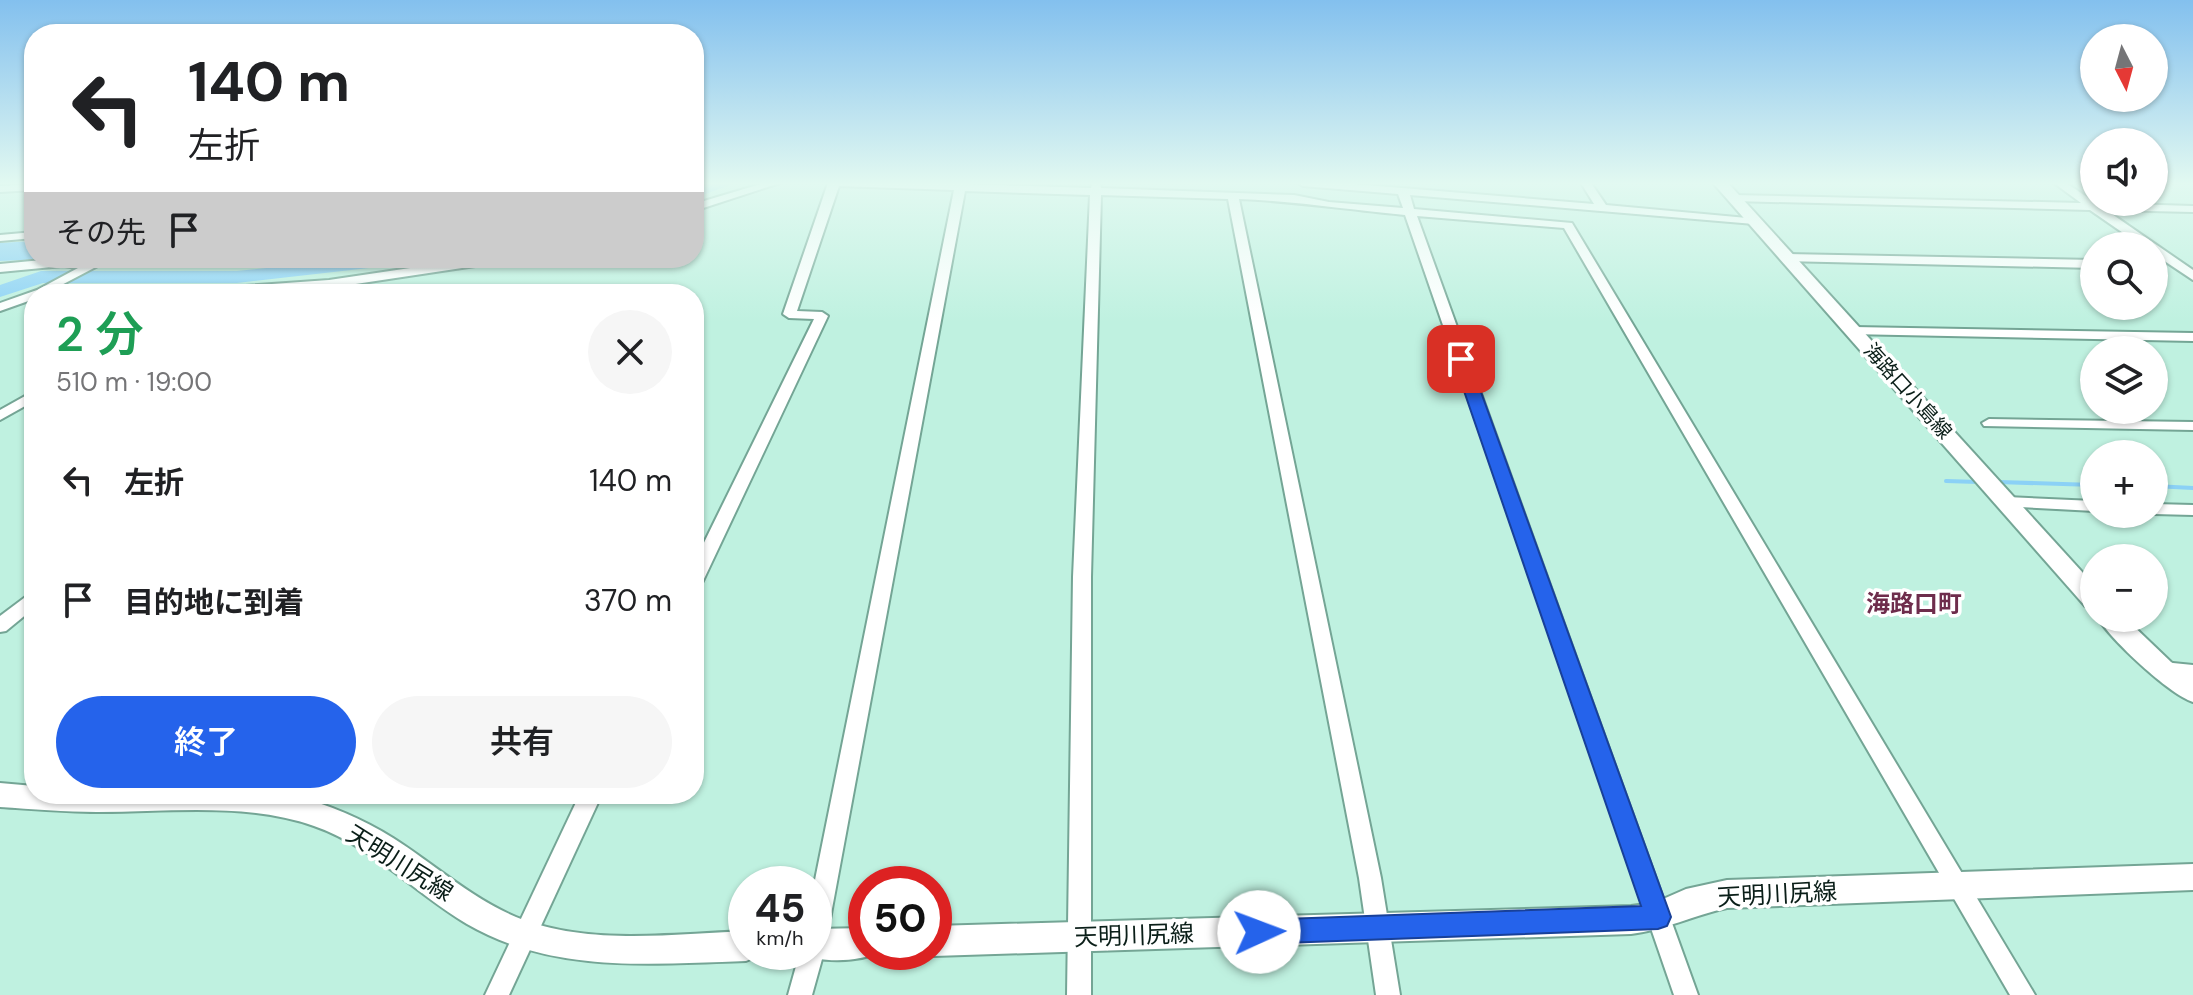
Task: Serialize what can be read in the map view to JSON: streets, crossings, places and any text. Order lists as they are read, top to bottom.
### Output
{
  "streets": {
    "main road": ["海路口小島線", "天明川尻線"]
  },
  "districts": ["海路口町"],
  "north": "bottom",
  "page": {
    "map_buttons": ["+", "−"],
    "turn": ["140 m", "左折"],
    "then": "その先",
    "heading": ["2 分", "510 m · 19:00"],
    "list": [
      {
        "name": "左折",
        "value": "140 m"
      },
      {
        "name": "目的地に到着",
        "value": "370 m"
      }
    ],
    "buttons": ["終了", "共有"],
    "speed": "45 km/h",
    "limit": "50"
  }
}
